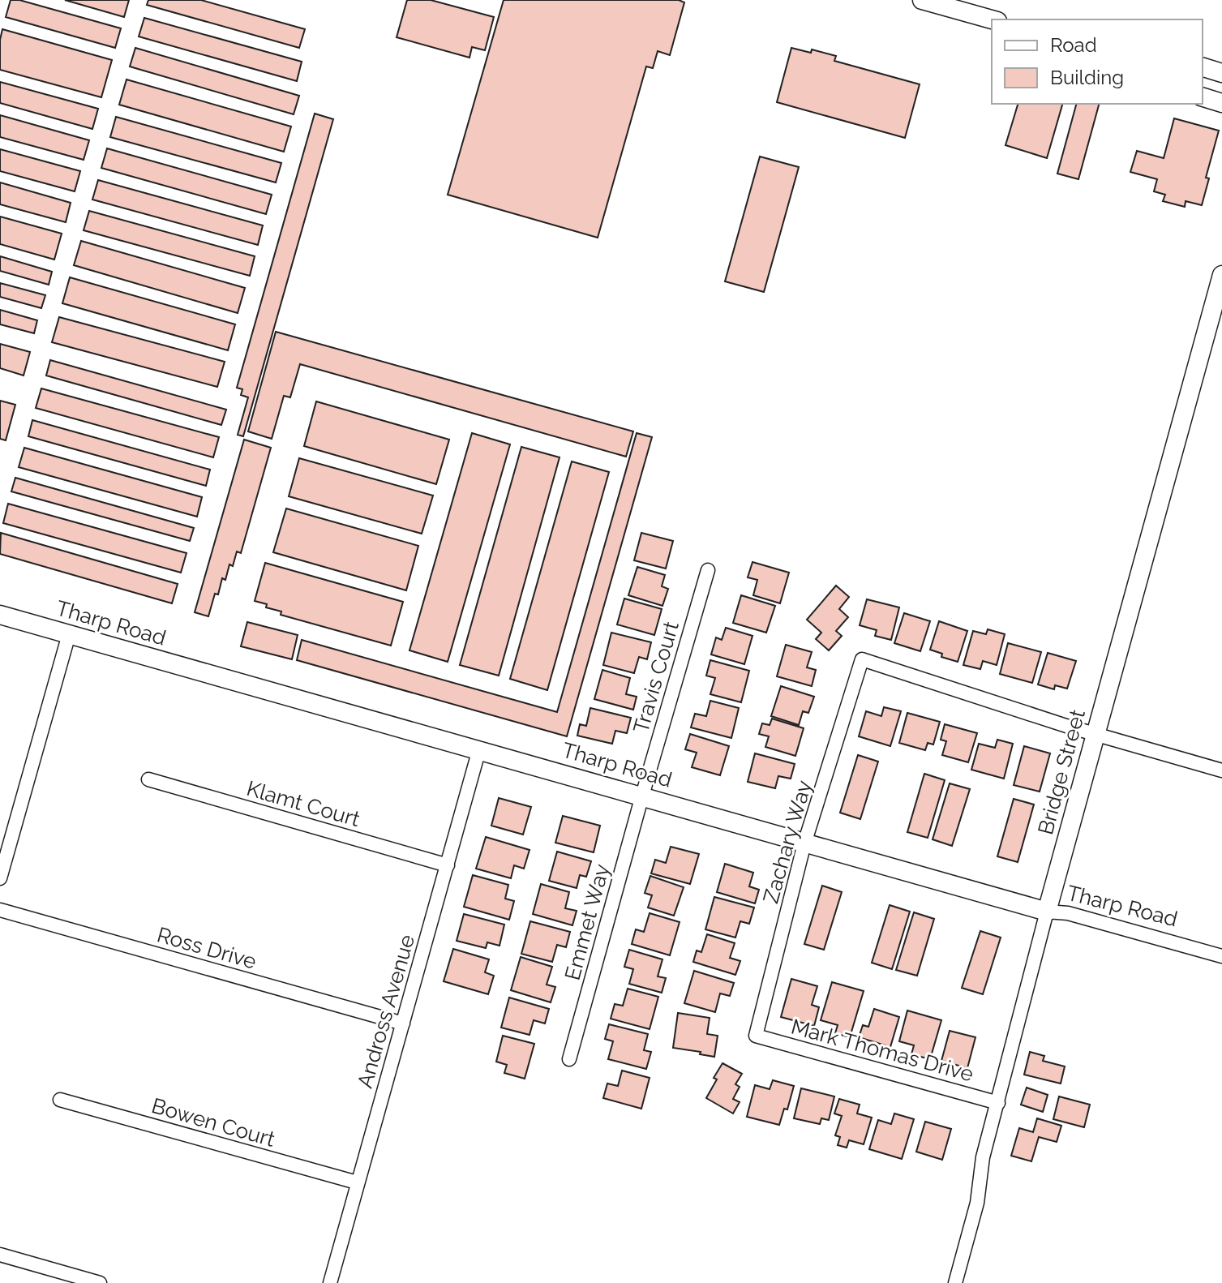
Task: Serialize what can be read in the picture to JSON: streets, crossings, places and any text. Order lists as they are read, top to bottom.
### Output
{
  "streets": {
    "street": [
      "Tharp Road",
      "Travis Court",
      "Bridge Street",
      "Klamt Court",
      "Zachary Way",
      "Emmet Way",
      "Ross Drive",
      "Andross Avenue",
      "Mark Thomas Drive",
      "Bowen Court"
    ]
  },
  "crossings": [
    ["Tharp Road", "Travis Court"],
    ["Tharp Road", "Bridge Street"],
    ["Tharp Road", "Zachary Way"],
    ["Tharp Road", "Emmet Way"],
    ["Tharp Road", "Andross Avenue"],
    ["Travis Court", "Emmet Way"],
    ["Bridge Street", "Zachary Way"],
    ["Bridge Street", "Mark Thomas Drive"],
    ["Klamt Court", "Andross Avenue"],
    ["Zachary Way", "Mark Thomas Drive"],
    ["Ross Drive", "Andross Avenue"],
    ["Andross Avenue", "Bowen Court"]
  ],
  "legend": ["Road", "Building"]
}
